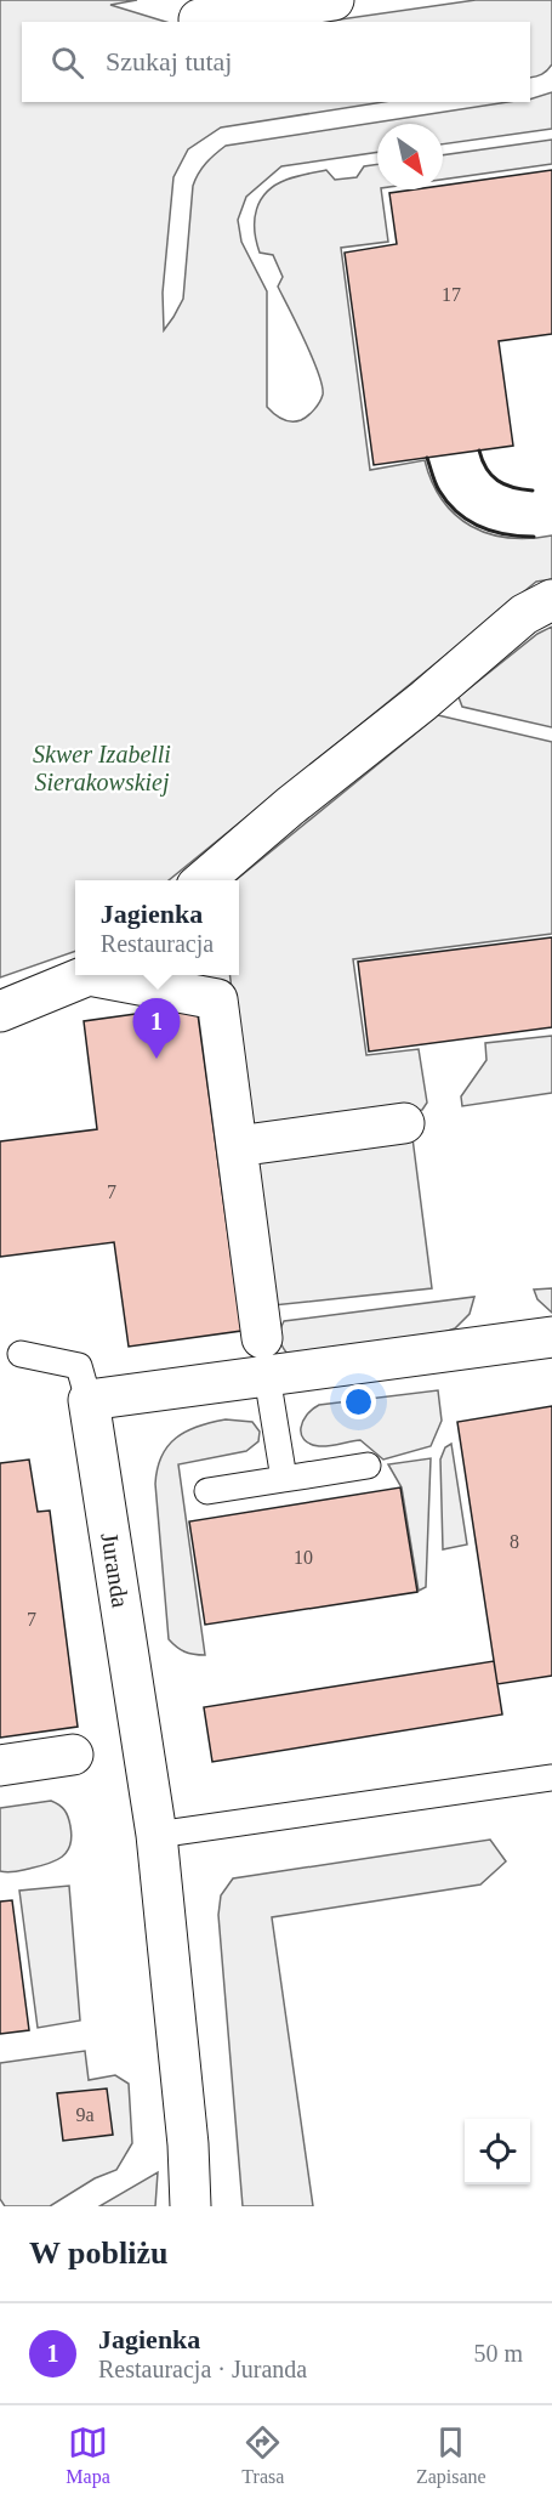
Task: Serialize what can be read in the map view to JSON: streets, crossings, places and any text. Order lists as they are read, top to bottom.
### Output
{
  "streets": {
    "street": ["Juranda"]
  },
  "parks": ["Skwer Izabelli Sierakowskiej"],
  "house_numbers": [
    "17",
    "7",
    "8",
    "10",
    "7",
    "9a"
  ],
  "north": "bottom right",
  "page": {
    "search": "Szukaj tutaj",
    "popup": ["Jagienka", "Restauracja"],
    "pins": "1",
    "heading": "W pobliżu",
    "list": [
      {
        "mark": "1",
        "name": "Jagienka",
        "note": "Restauracja · Juranda",
        "value": "50 m"
      }
    ],
    "nav": ["Mapa", "Trasa", "Zapisane"]
  }
}
